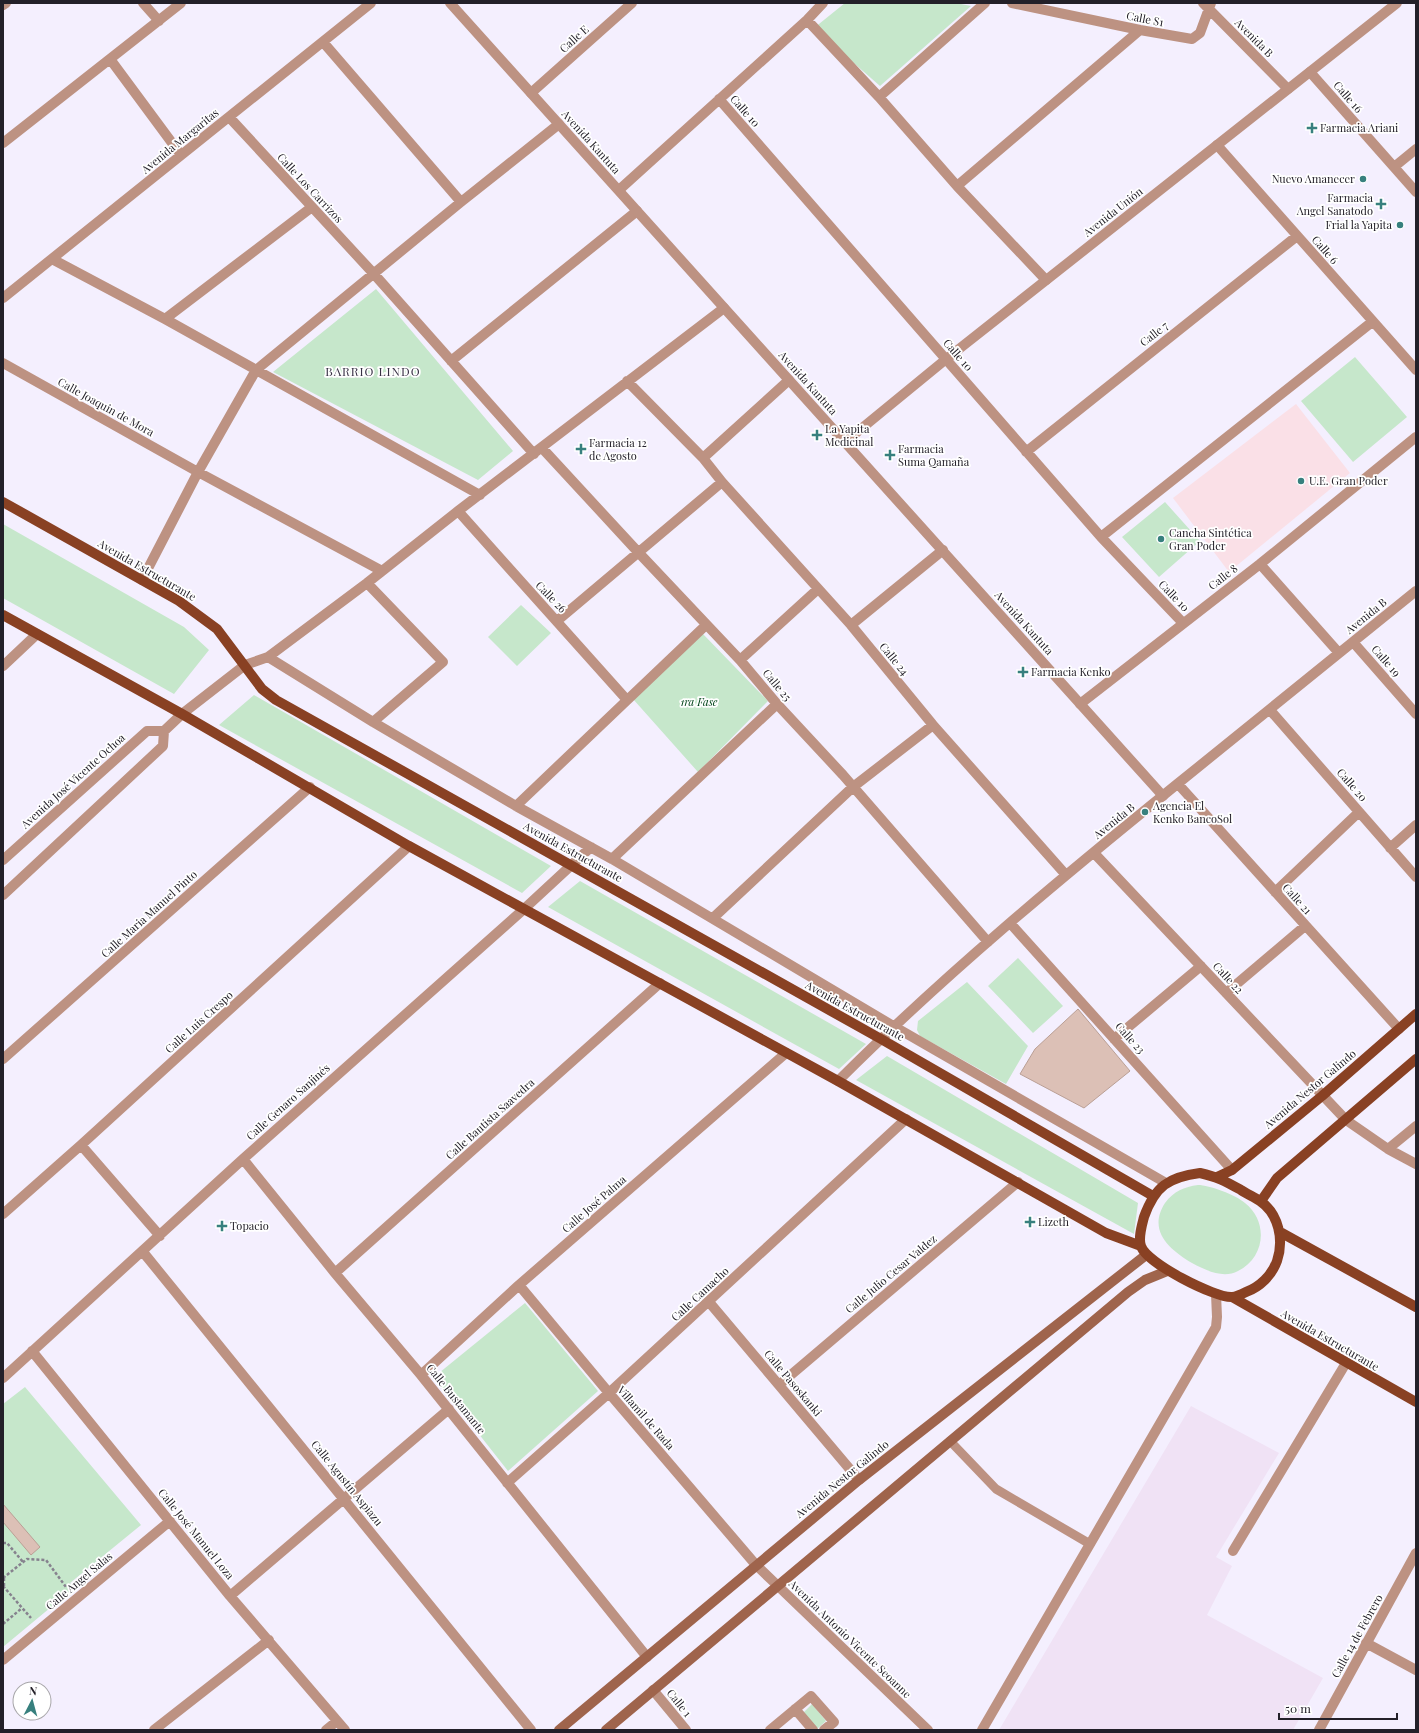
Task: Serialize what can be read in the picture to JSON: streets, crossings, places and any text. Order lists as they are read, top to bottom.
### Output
{
  "streets": {
    "main road": ["Avenida Estructurante", "Avenida Nestor Galindo"],
    "street": [
      "Calle S1",
      "Avenida B",
      "Calle E",
      "Calle 16",
      "Calle 10",
      "Avenida Margaritas",
      "Avenida Kantuta",
      "Calle Los Carrizos",
      "Avenida Unión",
      "Calle 6",
      "Calle 7",
      "Calle Joaquin de Mora",
      "Calle 8",
      "Calle 26",
      "Calle 24",
      "Calle 19",
      "Calle 25",
      "Avenida José Vicente Ochoa",
      "Calle 20",
      "Calle 21",
      "Calle Maria Manuel Pinto",
      "Calle 22",
      "Calle Luis Crespo",
      "Calle 23",
      "Calle Genaro Sanjinés",
      "Calle Bautista Saavedra",
      "Calle José Palma",
      "Calle Julio Cesar Valdez",
      "Calle Camacho",
      "Calle Pasoskanki",
      "Calle Bustamante",
      "Villamil de Rada",
      "Calle Agustín Aspiazu",
      "Calle José Manuel Loza",
      "Calle Angel Salas",
      "Calle 14 de Febrero",
      "Avenida Antonio Vicente Seoanne",
      "Calle 1"
    ]
  },
  "crossings": [
    ["Calle S1", "Avenida B"],
    ["Avenida B", "Avenida Kantuta"],
    ["Avenida B", "Avenida Unión"],
    ["Avenida B", "Avenida Estructurante"],
    ["Avenida B", "Calle 24"],
    ["Avenida B", "Calle 19"],
    ["Avenida B", "Calle 25"],
    ["Avenida B", "Calle 20"],
    ["Avenida B", "Calle 21"],
    ["Avenida B", "Calle 22"],
    ["Avenida B", "Calle 23"],
    ["Calle E", "Avenida Kantuta"],
    ["Calle 16", "Avenida Unión"],
    ["Calle 10", "Avenida Unión"],
    ["Calle 10", "Calle 7"],
    ["Calle 10", "Calle 8"],
    ["Avenida Margaritas", "Calle Los Carrizos"],
    ["Avenida Kantuta", "Avenida Unión"],
    ["Avenida Kantuta", "Calle 8"],
    ["Calle Los Carrizos", "Calle 25"],
    ["Avenida Unión", "Calle 6"],
    ["Calle 6", "Calle 7"],
    ["Avenida Estructurante", "Avenida Nestor Galindo"],
    ["Avenida Estructurante", "Calle Genaro Sanjinés"],
    ["Calle 21", "Avenida Nestor Galindo"],
    ["Calle 22", "Avenida Nestor Galindo"],
    ["Calle 23", "Avenida Nestor Galindo"],
    ["Avenida Nestor Galindo", "Calle Pasoskanki"],
    ["Avenida Nestor Galindo", "Calle Bustamante"],
    ["Avenida Nestor Galindo", "Villamil de Rada"],
    ["Avenida Nestor Galindo", "Avenida Antonio Vicente Seoanne"],
    ["Calle Genaro Sanjinés", "Calle Bustamante"],
    ["Calle Genaro Sanjinés", "Calle Agustín Aspiazu"],
    ["Calle Genaro Sanjinés", "Calle José Manuel Loza"],
    ["Calle Bautista Saavedra", "Calle Bustamante"],
    ["Calle José Palma", "Calle Bustamante"],
    ["Calle José Palma", "Villamil de Rada"],
    ["Calle Julio Cesar Valdez", "Calle Pasoskanki"],
    ["Calle Camacho", "Calle Pasoskanki"],
    ["Calle Camacho", "Calle Bustamante"],
    ["Calle Camacho", "Villamil de Rada"],
    ["Villamil de Rada", "Avenida Antonio Vicente Seoanne"],
    ["Calle José Manuel Loza", "Calle Angel Salas"]
  ],
  "districts": ["BARRIO LINDO"],
  "parks": ["1ra Fase"],
  "places": {
    "health": [
      "Farmacia Ariani",
      "Farmacia Angel Sanatodo",
      "La Yapita Medicinal",
      "Farmacia 12 de Agosto",
      "Farmacia Suma Qamaña",
      "Farmacia Kenko",
      "Lizeth",
      "Topacio"
    ],
    "other": [
      "Nuevo Amanecer",
      "Frial la Yapita",
      "U.E. Gran Poder",
      "Cancha Sintética Gran Poder",
      "Agencia El Kenko BancoSol"
    ]
  },
  "scale_bar": "50 m",
  "north": "top"
}
